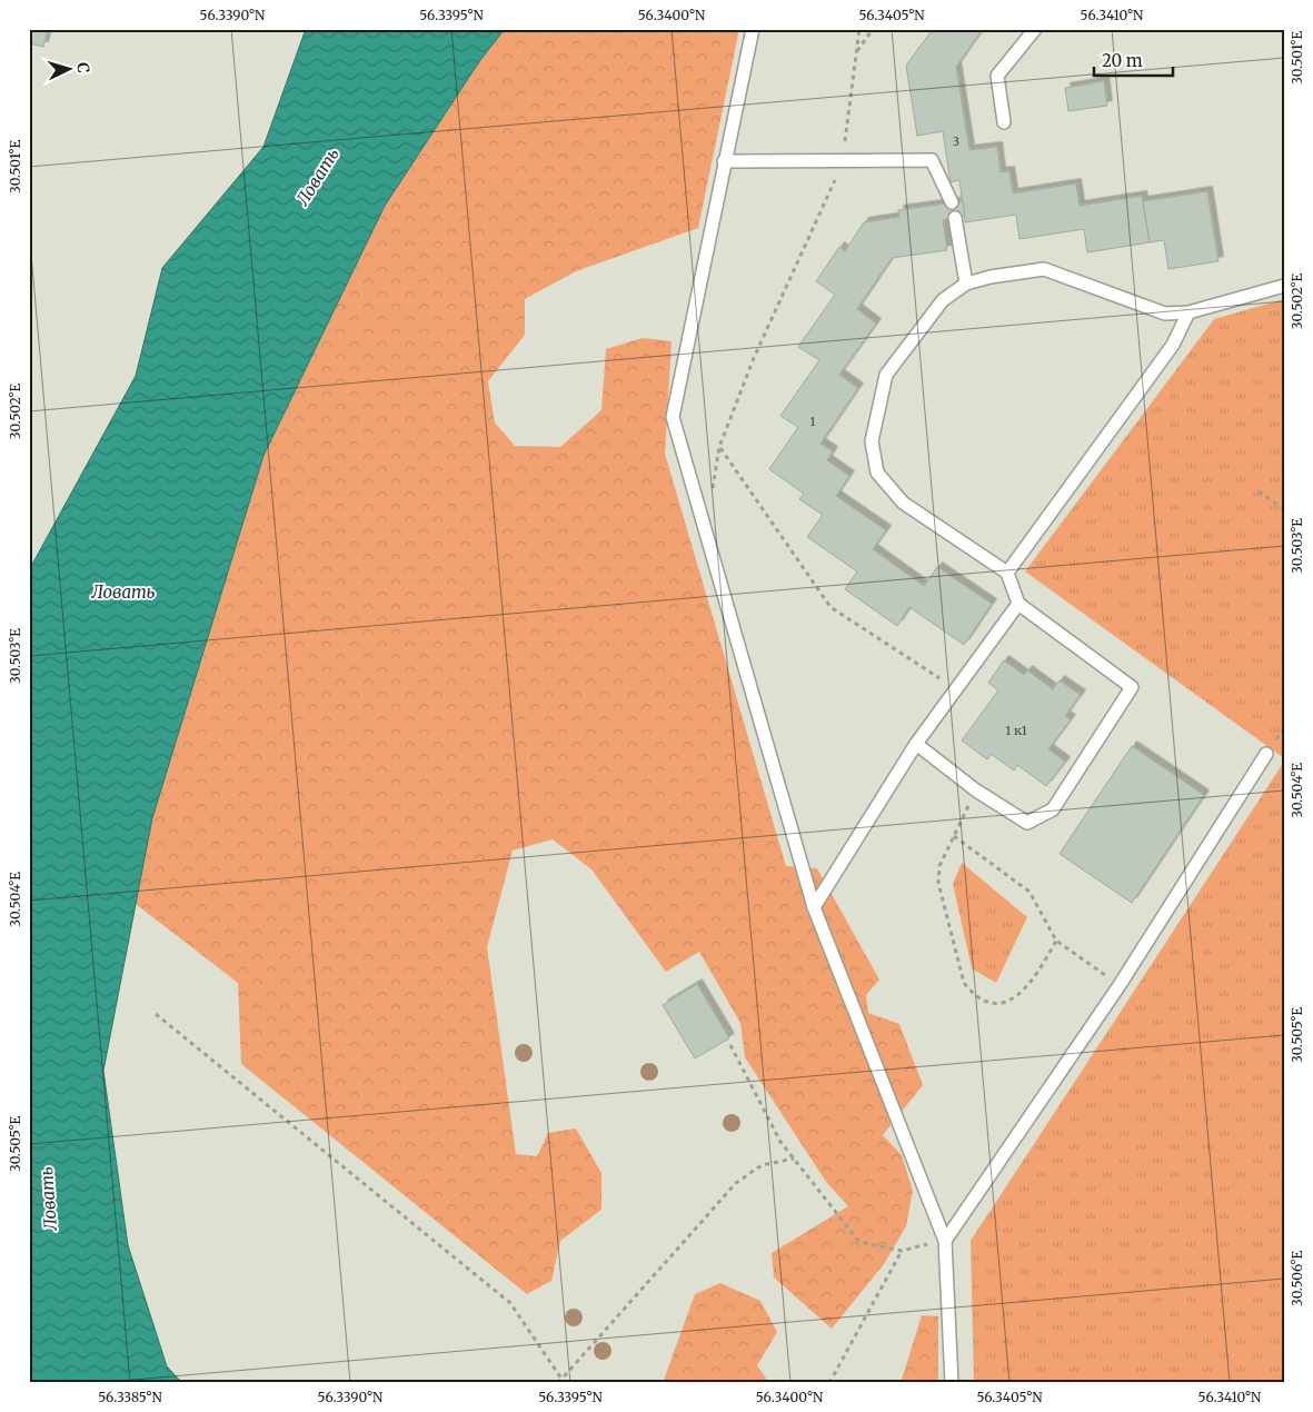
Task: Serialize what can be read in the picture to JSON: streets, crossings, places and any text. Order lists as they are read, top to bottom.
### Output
{
  "water": ["Ловать"],
  "house_numbers": ["3", "1", "1 к1"],
  "scale_bar": "20 m",
  "north": "right",
  "coordinates": [
    "56.3390°N",
    "56.3395°N",
    "56.3400°N",
    "56.3405°N",
    "56.3410°N",
    "30.501°E",
    "30.502°E",
    "30.503°E",
    "30.504°E",
    "30.505°E",
    "30.506°E",
    "56.3385°N"
  ]
}
